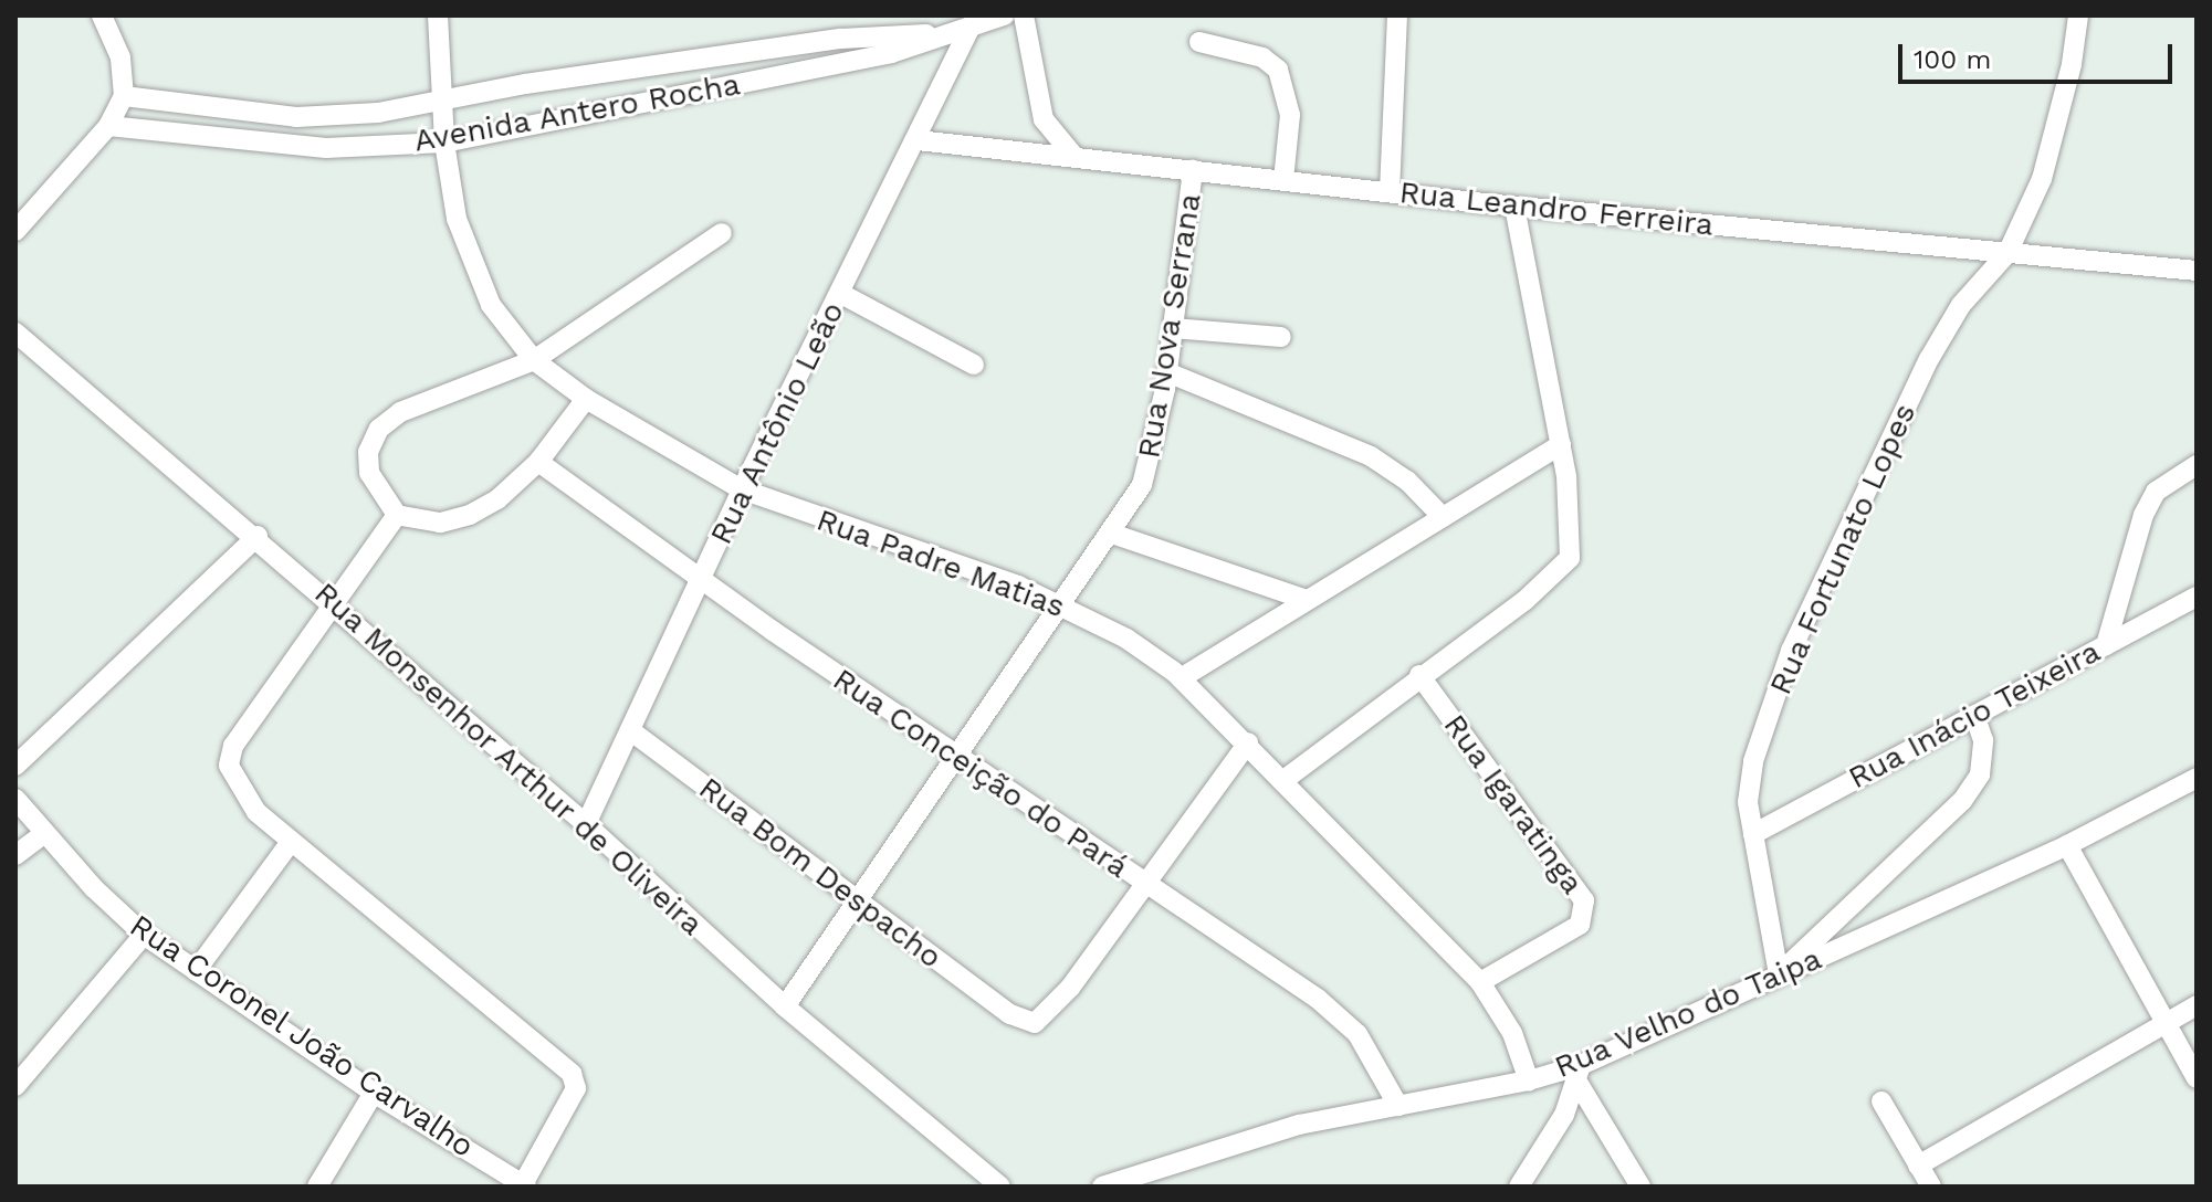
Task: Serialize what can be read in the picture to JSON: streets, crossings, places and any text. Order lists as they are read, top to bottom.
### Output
{
  "streets": {
    "street": [
      "Avenida Antero Rocha",
      "Rua Leandro Ferreira",
      "Rua Nova Serrana",
      "Rua Antônio Leão",
      "Rua Fortunato Lopes",
      "Rua Padre Matias",
      "Rua Inácio Teixeira",
      "Rua Monsenhor Arthur de Oliveira",
      "Rua Conceição do Pará",
      "Rua Igaratinga",
      "Rua Bom Despacho",
      "Rua Velho do Taipa",
      "Rua Coronel João Carvalho"
    ]
  },
  "crossings": [
    ["Avenida Antero Rocha", "Rua Antônio Leão"],
    ["Avenida Antero Rocha", "Rua Padre Matias"],
    ["Rua Leandro Ferreira", "Rua Nova Serrana"],
    ["Rua Leandro Ferreira", "Rua Antônio Leão"],
    ["Rua Leandro Ferreira", "Rua Fortunato Lopes"],
    ["Rua Nova Serrana", "Rua Padre Matias"],
    ["Rua Nova Serrana", "Rua Monsenhor Arthur de Oliveira"],
    ["Rua Nova Serrana", "Rua Conceição do Pará"],
    ["Rua Nova Serrana", "Rua Bom Despacho"],
    ["Rua Antônio Leão", "Rua Padre Matias"],
    ["Rua Antônio Leão", "Rua Monsenhor Arthur de Oliveira"],
    ["Rua Antônio Leão", "Rua Conceição do Pará"],
    ["Rua Antônio Leão", "Rua Bom Despacho"],
    ["Rua Fortunato Lopes", "Rua Inácio Teixeira"],
    ["Rua Fortunato Lopes", "Rua Velho do Taipa"],
    ["Rua Padre Matias", "Rua Igaratinga"],
    ["Rua Padre Matias", "Rua Velho do Taipa"],
    ["Rua Conceição do Pará", "Rua Bom Despacho"],
    ["Rua Conceição do Pará", "Rua Velho do Taipa"]
  ],
  "scale_bar": "100 m"
}
